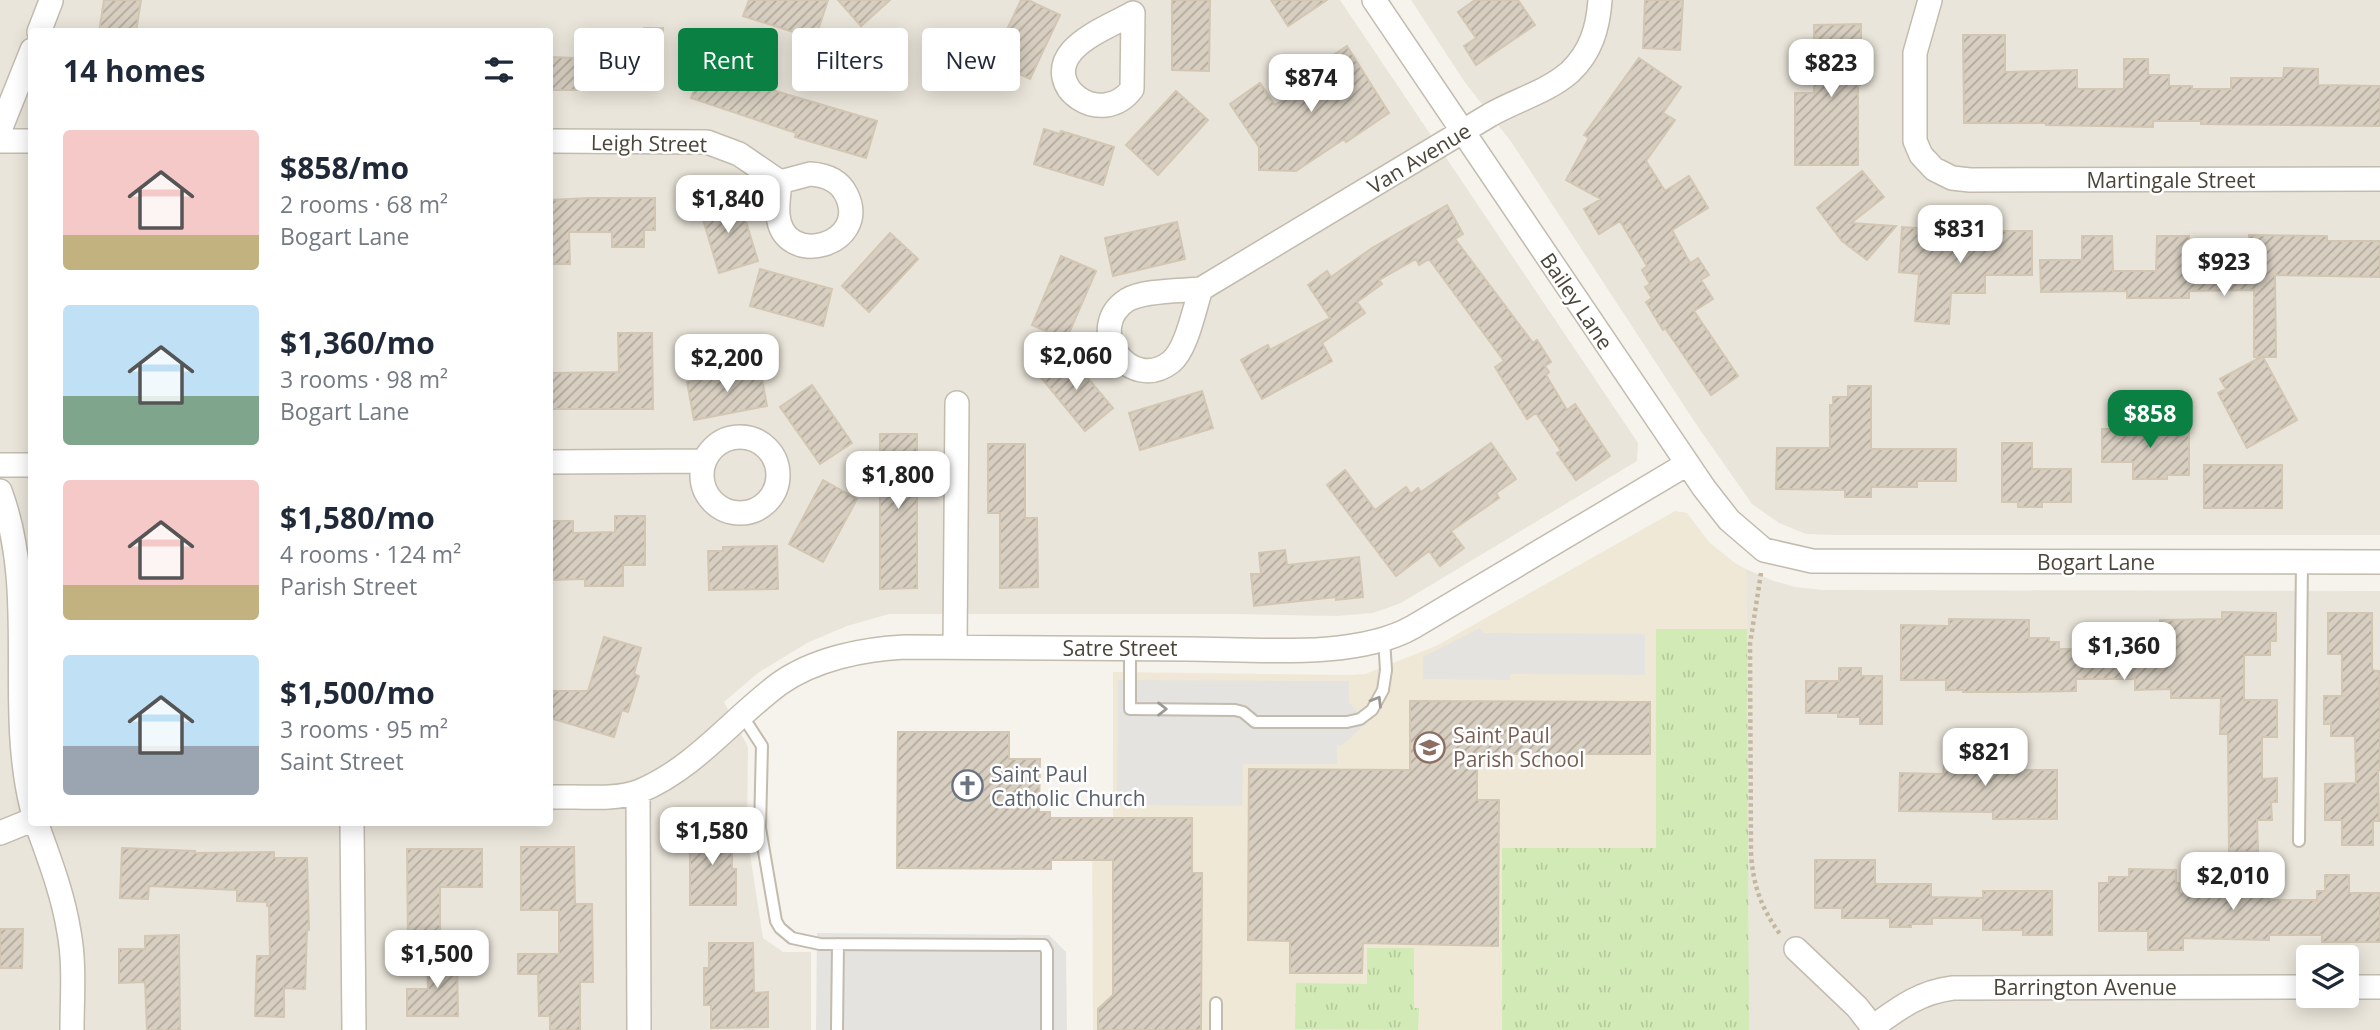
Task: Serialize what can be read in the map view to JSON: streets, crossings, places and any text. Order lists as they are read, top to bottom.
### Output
{
  "streets": {
    "street": [
      "Leigh Street",
      "Van Avenue",
      "Martingale Street",
      "Bailey Lane",
      "Bogart Lane",
      "Satre Street",
      "Barrington Avenue"
    ]
  },
  "crossings": [
    ["Van Avenue", "Bailey Lane"],
    ["Bailey Lane", "Bogart Lane"],
    ["Bailey Lane", "Satre Street"]
  ],
  "places": {
    "school or university": ["Saint Paul Parish School"],
    "church": ["Saint Paul Catholic Church"]
  },
  "page": {
    "chip": [
      "Buy",
      "Rent",
      "Filters",
      "New"
    ],
    "heading": "14 homes",
    "price": [
      "$823",
      "$874",
      "$1,840",
      "$831",
      "$923",
      "$2,060",
      "$2,200",
      "$858",
      "$1,800",
      "$1,360",
      "$821",
      "$1,580",
      "$2,010",
      "$1,500"
    ],
    "list": [
      {
        "name": "$858/mo",
        "note": "2 rooms · 68 m² · Bogart Lane"
      },
      {
        "name": "$1,360/mo",
        "note": "3 rooms · 98 m² · Bogart Lane"
      },
      {
        "name": "$1,580/mo",
        "note": "4 rooms · 124 m² · Parish Street"
      },
      {
        "name": "$1,500/mo",
        "note": "3 rooms · 95 m² · Saint Street"
      }
    ]
  }
}
